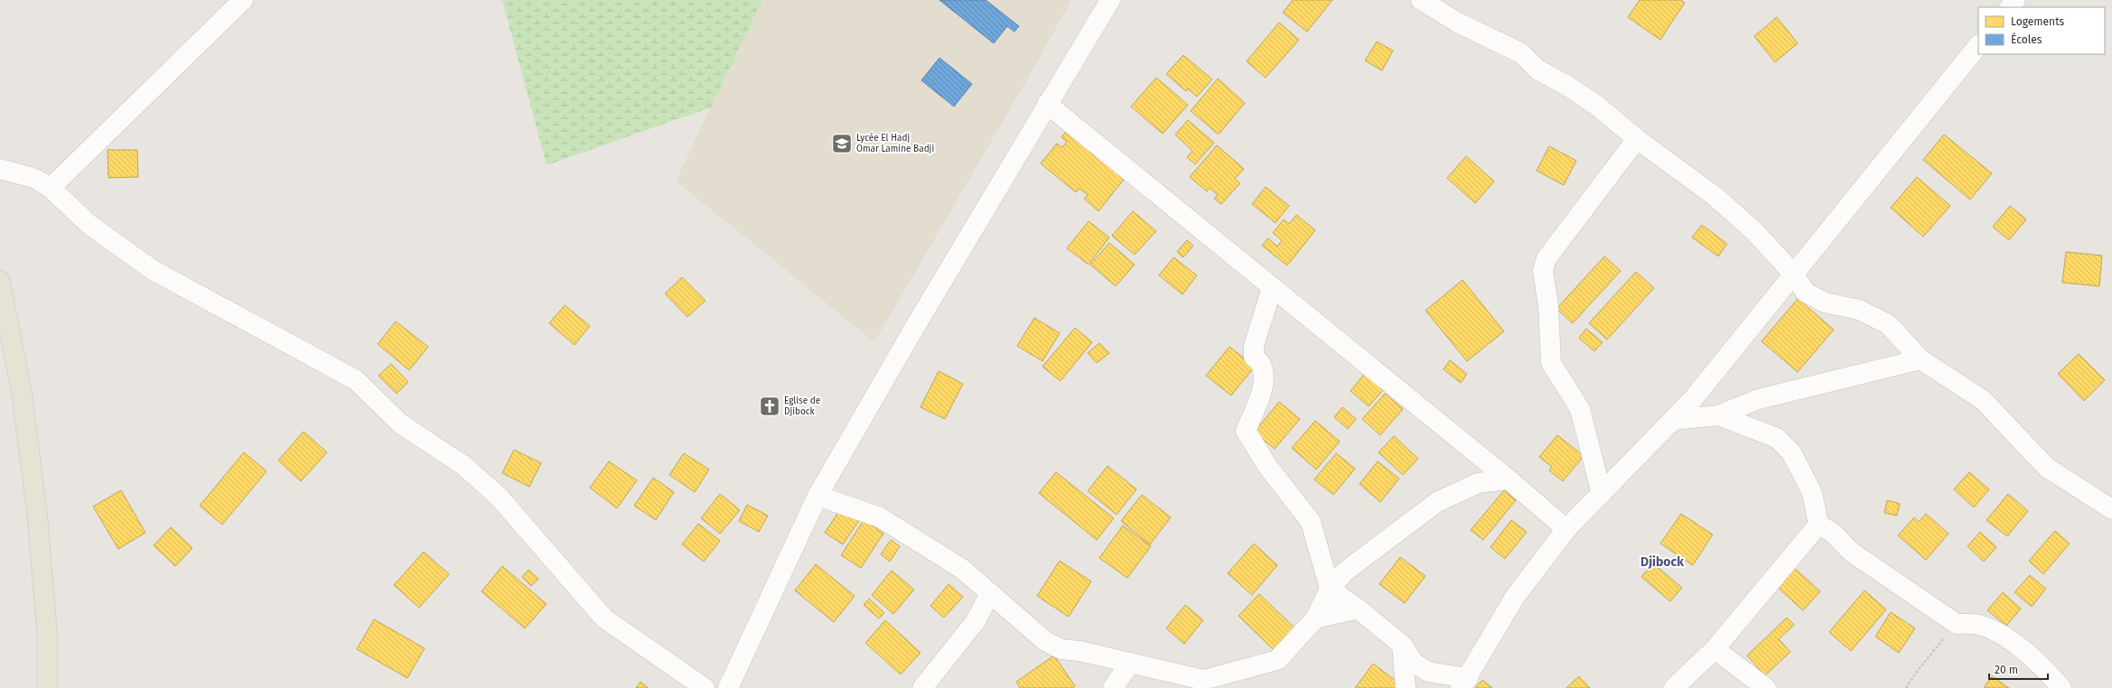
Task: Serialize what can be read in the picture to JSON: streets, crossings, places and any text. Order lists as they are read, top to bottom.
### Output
{
  "districts": ["Djibock"],
  "places": {
    "school or university": ["Lycée El Hadj Omar Lamine Badji"],
    "church": ["Eglise de Djibock"]
  },
  "legend": ["Logements", "Écoles"],
  "scale_bar": "20 m"
}
